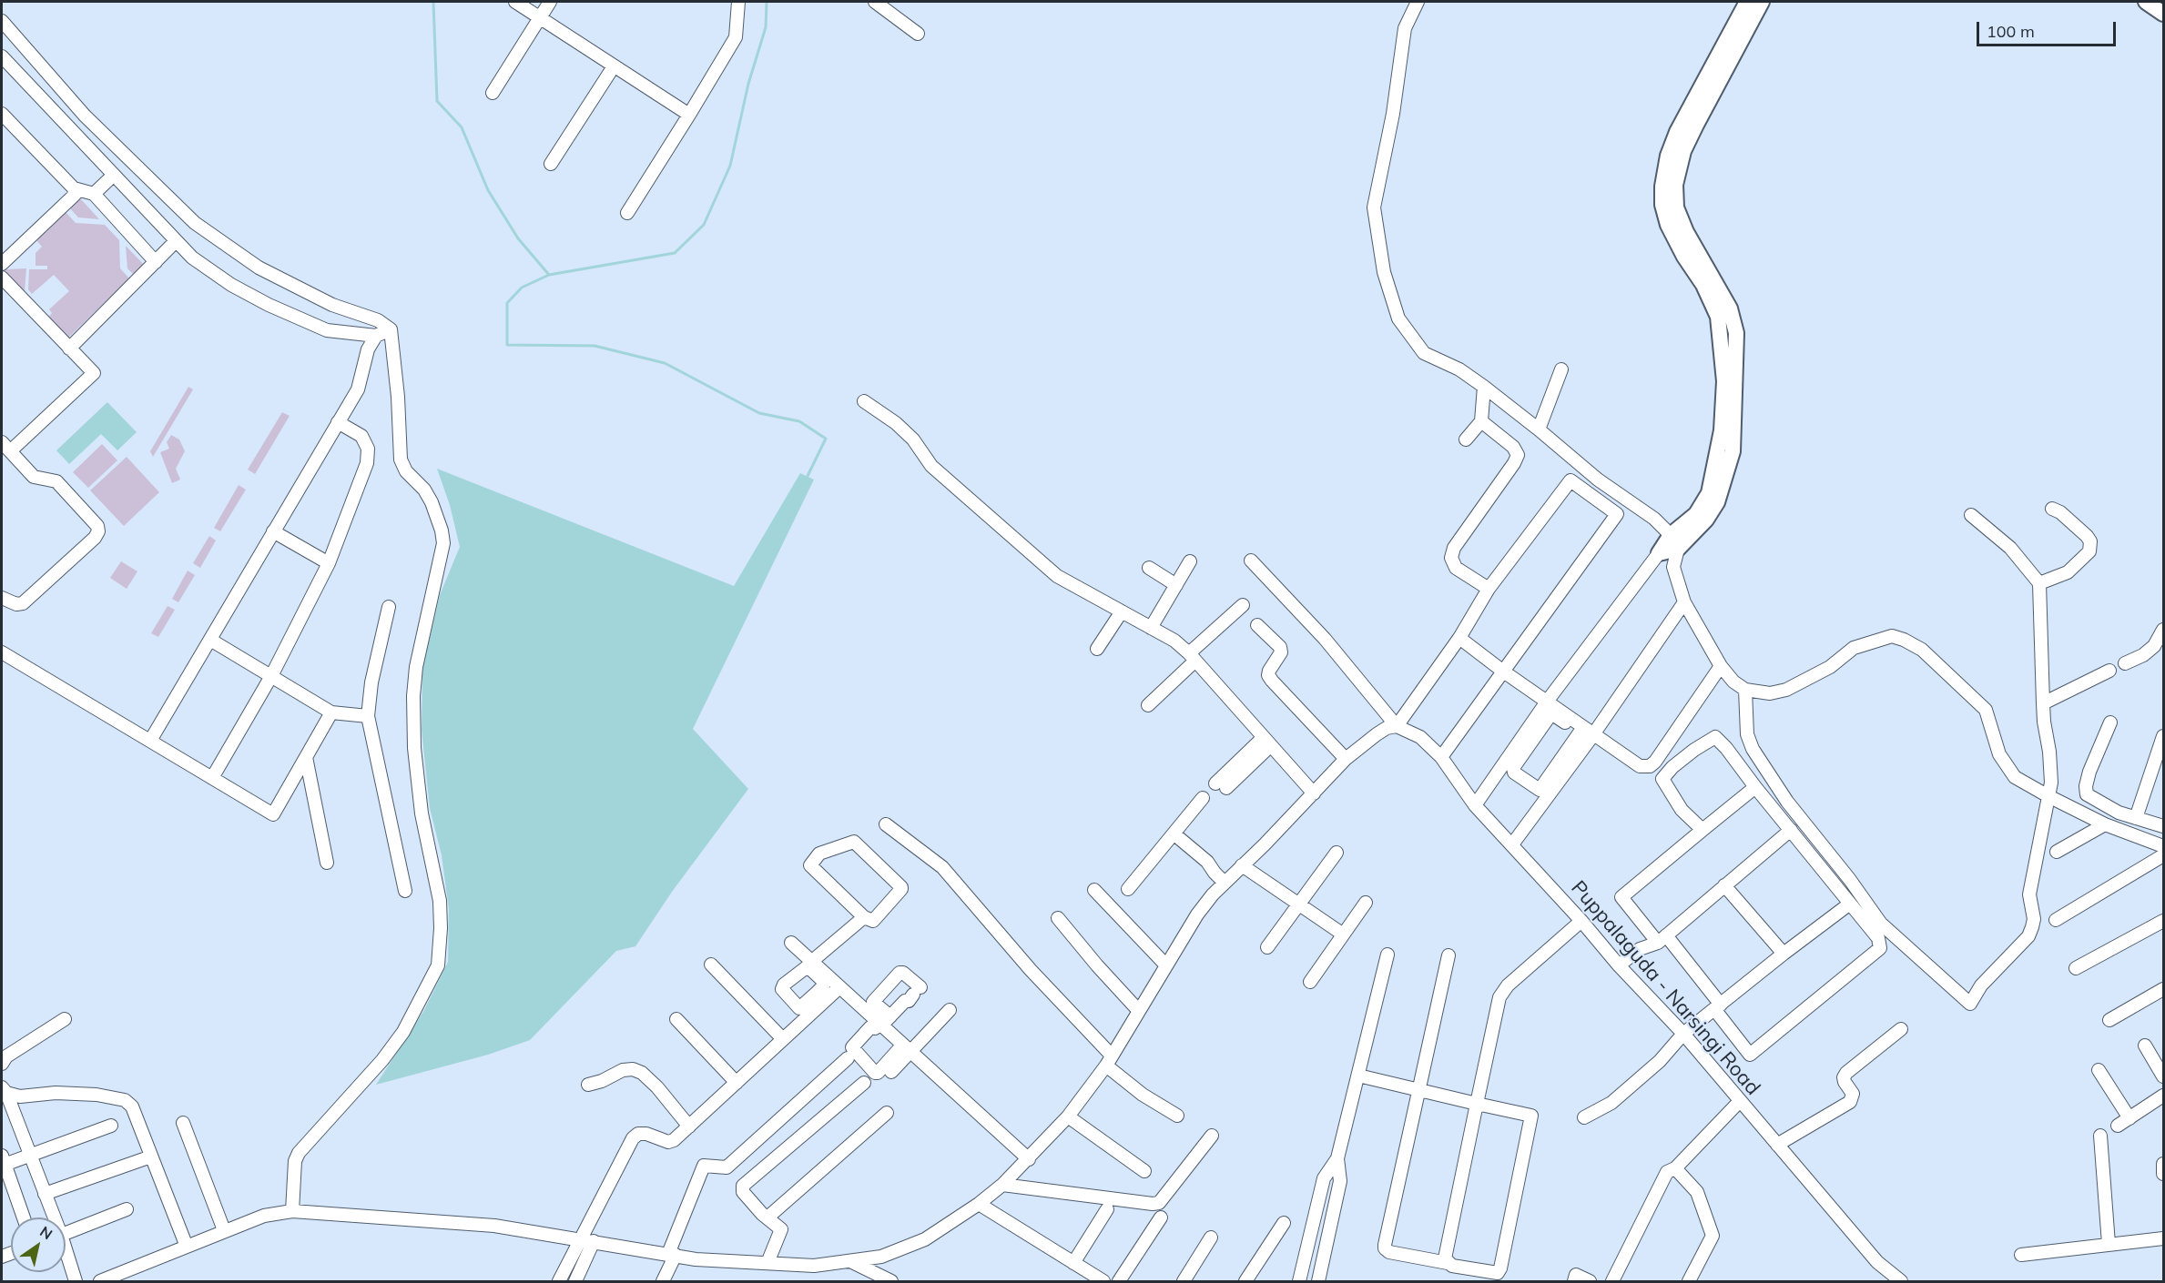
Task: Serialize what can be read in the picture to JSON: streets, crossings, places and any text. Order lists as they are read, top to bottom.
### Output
{
  "streets": {
    "street": ["Puppalaguda - Narsingi Road"]
  },
  "scale_bar": "100 m",
  "north": "top right"
}
